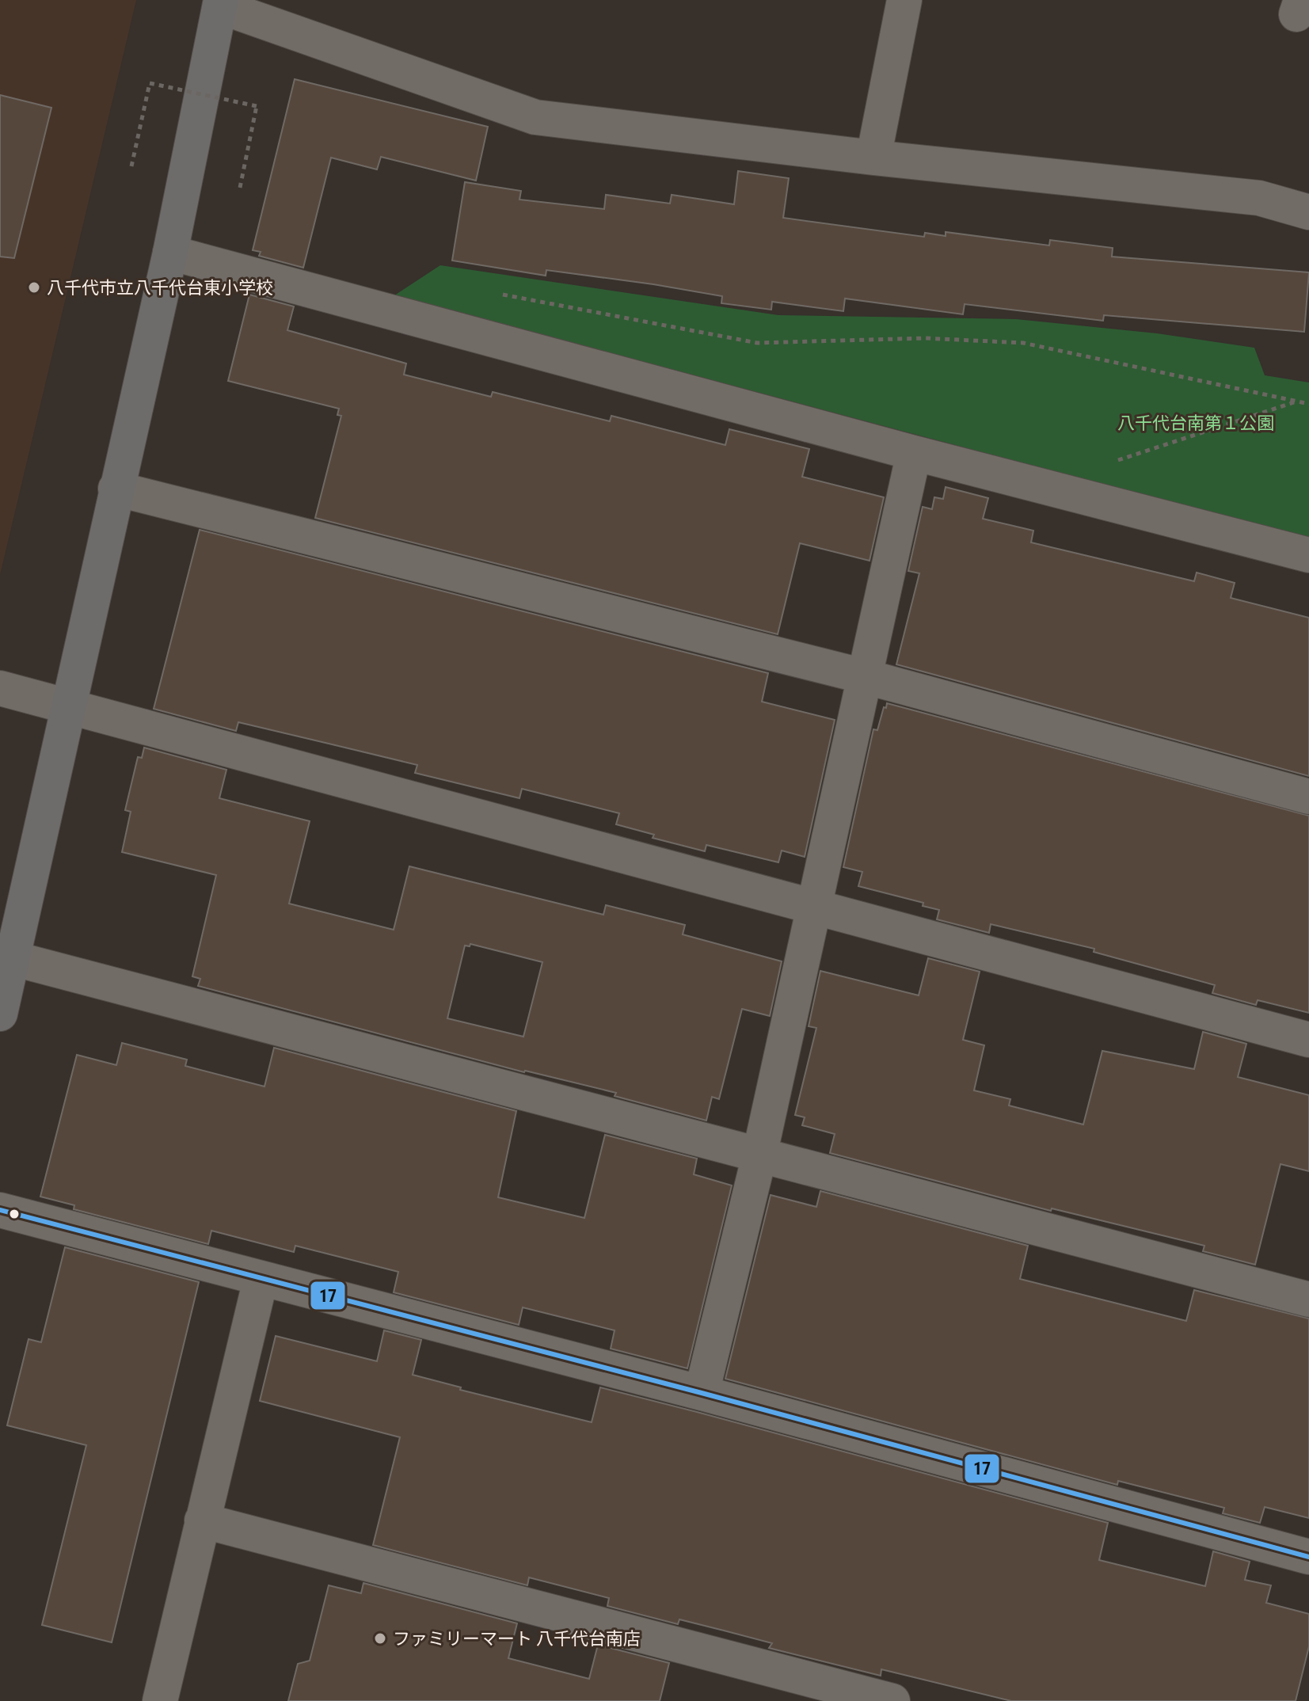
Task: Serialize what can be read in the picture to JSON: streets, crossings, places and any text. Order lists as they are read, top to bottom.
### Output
{
  "parks": ["八千代台南第１公園"],
  "places": ["八千代市立八千代台東小学校", "ファミリーマート 八千代台南店"],
  "lines": ["transit line 17"]
}
